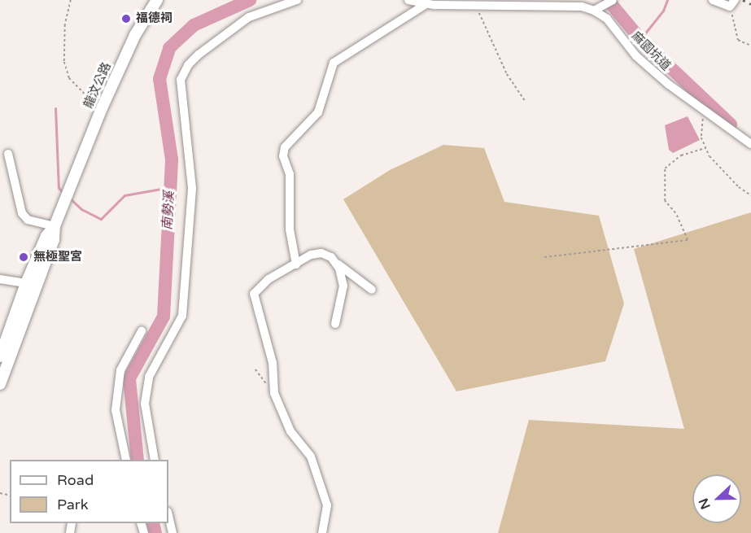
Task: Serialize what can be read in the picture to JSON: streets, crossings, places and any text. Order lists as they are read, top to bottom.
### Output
{
  "streets": {
    "main road": ["龍汶公路"],
    "street": ["麻園坑道"]
  },
  "water": ["南勢溪"],
  "places": ["福德祠", "無極聖宮"],
  "legend": ["Road", "Park"],
  "north": "left"
}
